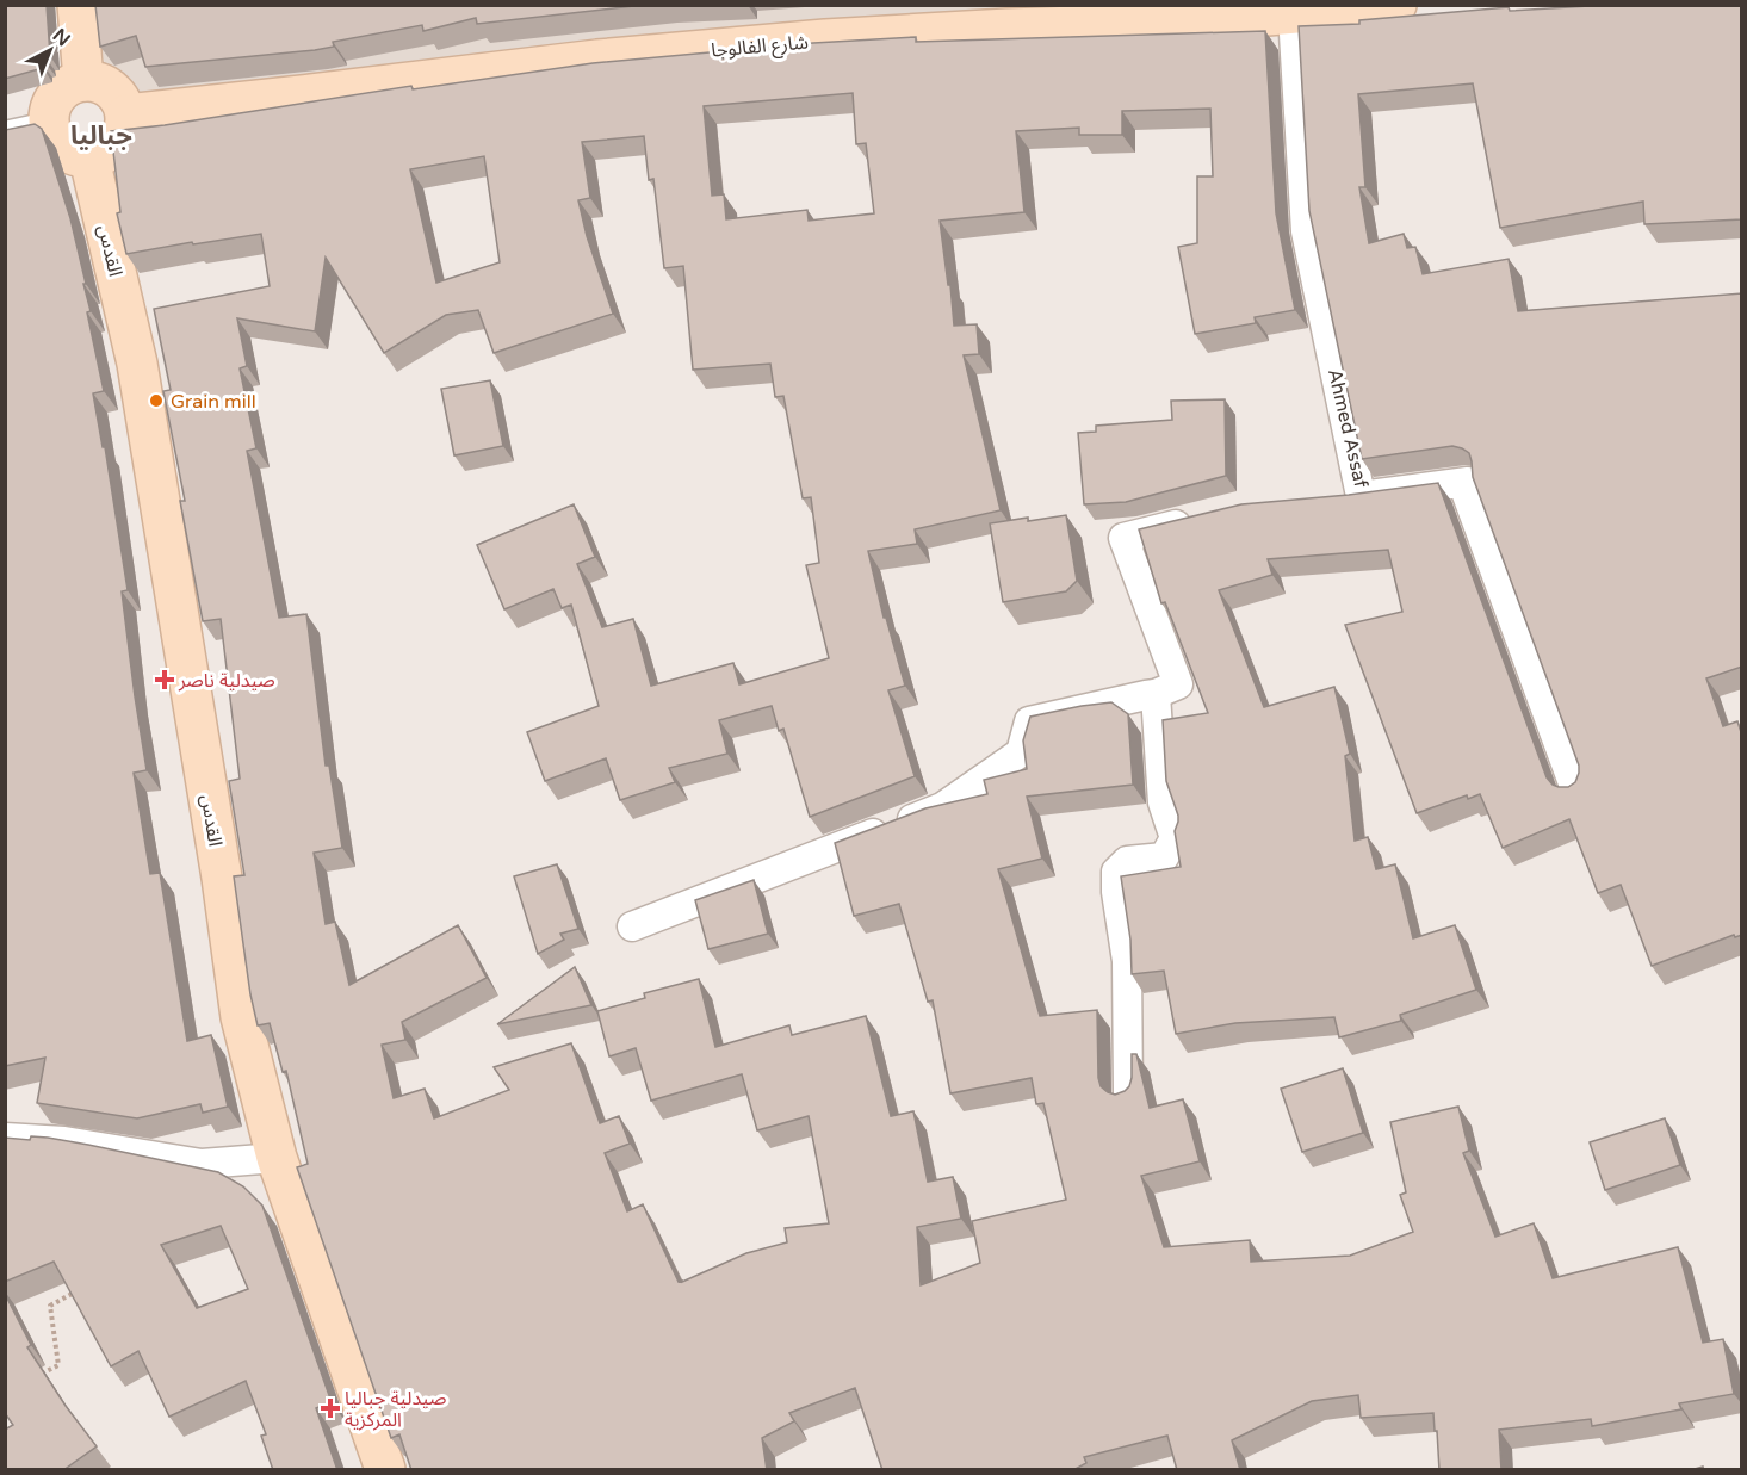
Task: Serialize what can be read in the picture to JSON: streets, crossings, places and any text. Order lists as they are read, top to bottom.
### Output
{
  "streets": {
    "main road": ["شارع الفالوجا", "القدس"],
    "street": ["Ahmed Assaf"]
  },
  "crossings": [
    ["شارع الفالوجا", "القدس"],
    ["شارع الفالوجا", "Ahmed Assaf"]
  ],
  "districts": ["جباليا"],
  "places": {
    "other": ["Grain mill"],
    "health": ["صيدلية ناصر", "صيدلية جباليا المركزية"]
  },
  "north": "top right"
}
